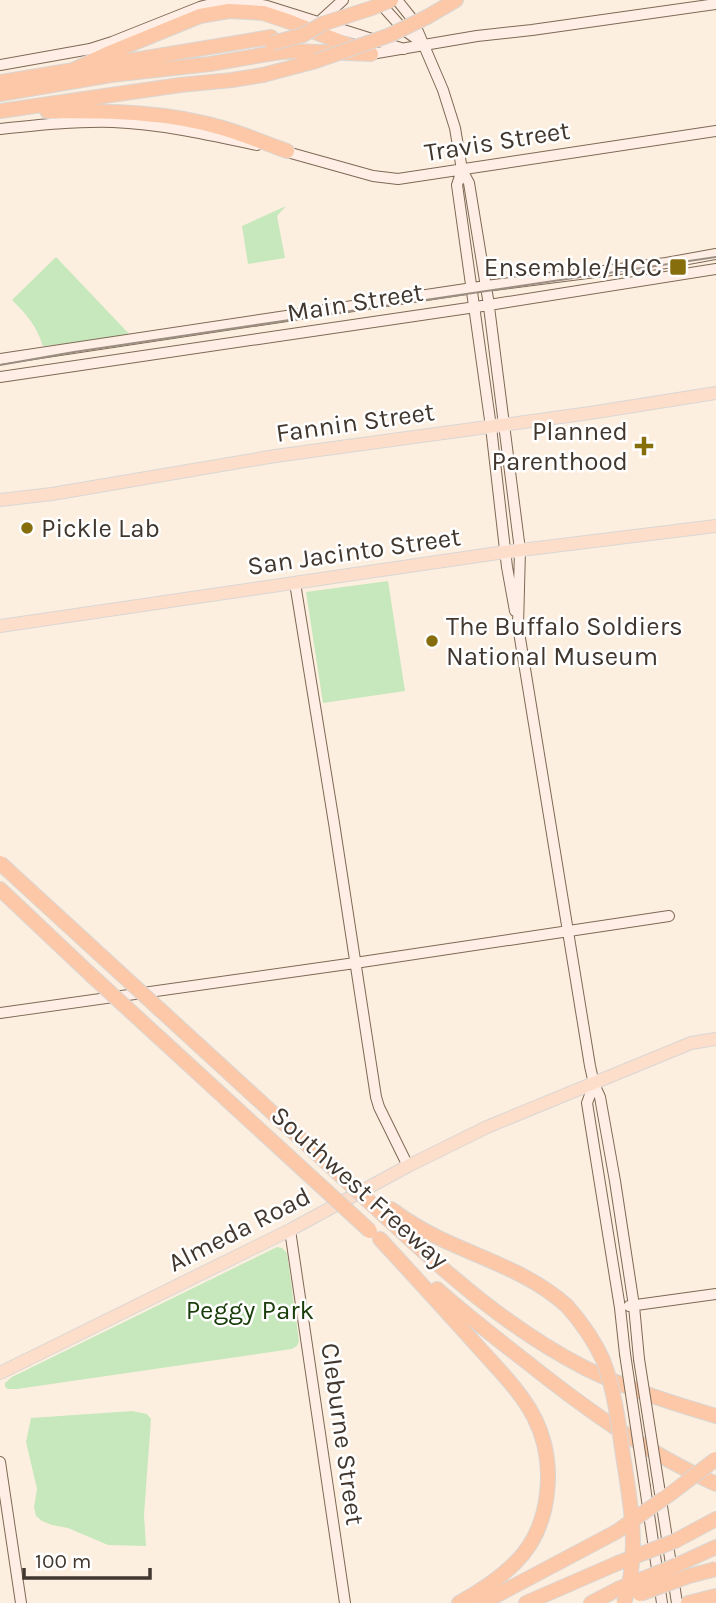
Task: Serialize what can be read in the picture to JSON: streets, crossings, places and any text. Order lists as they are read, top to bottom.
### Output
{
  "streets": {
    "highway": ["Southwest Freeway"],
    "main road": ["Fannin Street", "San Jacinto Street", "Almeda Road"],
    "street": ["Travis Street", "Main Street", "Cleburne Street"]
  },
  "crossings": [
    ["Almeda Road", "Cleburne Street"]
  ],
  "parks": ["Peggy Park"],
  "places": {
    "transit": ["Ensemble/HCC"],
    "health": ["Planned Parenthood"],
    "other": ["Pickle Lab", "The Buffalo Soldiers National Museum"]
  },
  "scale_bar": "100 m"
}
